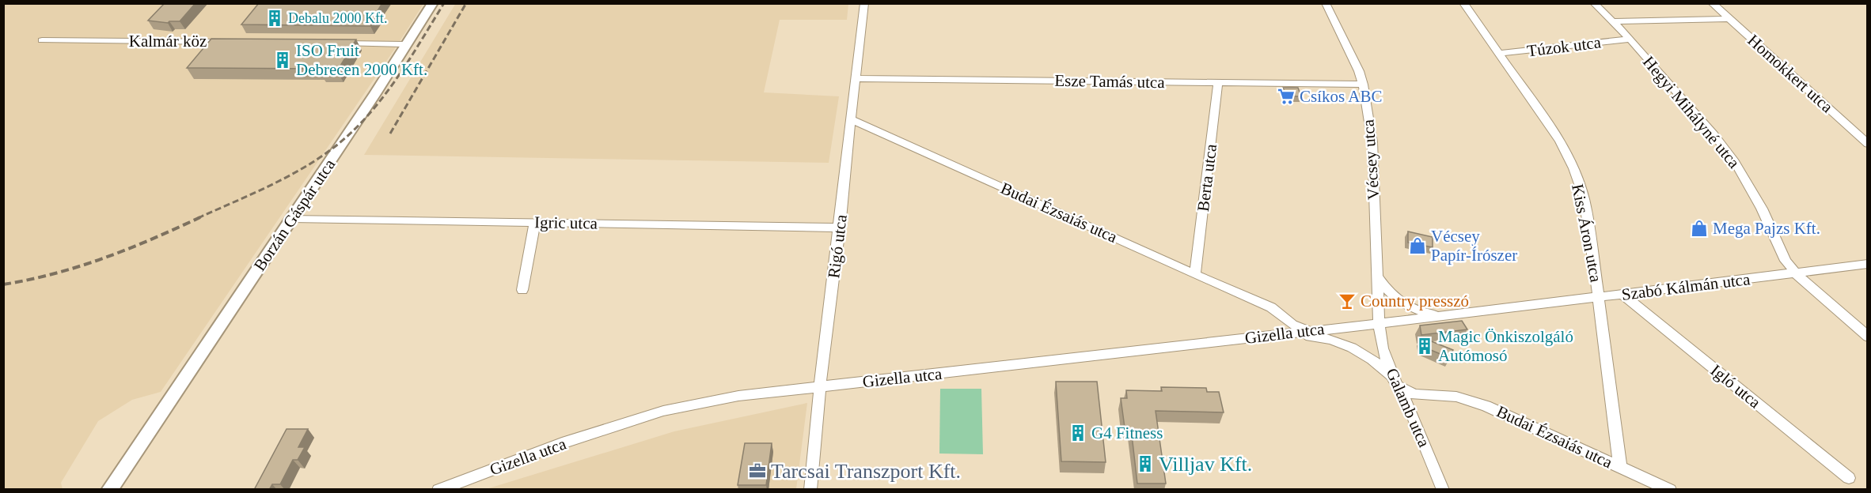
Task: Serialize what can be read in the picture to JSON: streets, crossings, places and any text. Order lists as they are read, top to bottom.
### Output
{
  "streets": {
    "street": [
      "Kalmár köz",
      "Túzok utca",
      "Homokkert utca",
      "Esze Tamás utca",
      "Hegyi Mihályné utca",
      "Vécsey utca",
      "Berta utca",
      "Budai Ézsaiás utca",
      "Borzán Gáspár utca",
      "Igric utca",
      "Kiss Áron utca",
      "Rigó utca",
      "Szabó Kálmán utca",
      "Gizella utca",
      "Igló utca",
      "Galamb utca"
    ]
  },
  "crossings": [
    ["Túzok utca", "Homokkert utca"],
    ["Túzok utca", "Hegyi Mihályné utca"],
    ["Túzok utca", "Kiss Áron utca"],
    ["Esze Tamás utca", "Vécsey utca"],
    ["Esze Tamás utca", "Berta utca"],
    ["Esze Tamás utca", "Rigó utca"],
    ["Hegyi Mihályné utca", "Szabó Kálmán utca"],
    ["Vécsey utca", "Szabó Kálmán utca"],
    ["Vécsey utca", "Gizella utca"],
    ["Vécsey utca", "Galamb utca"],
    ["Berta utca", "Budai Ézsaiás utca"],
    ["Budai Ézsaiás utca", "Kiss Áron utca"],
    ["Budai Ézsaiás utca", "Rigó utca"],
    ["Budai Ézsaiás utca", "Gizella utca"],
    ["Budai Ézsaiás utca", "Galamb utca"],
    ["Borzán Gáspár utca", "Igric utca"],
    ["Igric utca", "Rigó utca"],
    ["Kiss Áron utca", "Szabó Kálmán utca"],
    ["Rigó utca", "Gizella utca"],
    ["Szabó Kálmán utca", "Gizella utca"],
    ["Szabó Kálmán utca", "Igló utca"],
    ["Szabó Kálmán utca", "Galamb utca"],
    ["Gizella utca", "Galamb utca"]
  ],
  "places": {
    "building": [
      "Debalu 2000 Kft.",
      "ISO Fruit Debrecen 2000 Kft.",
      "Magic Önkiszolgáló Autómosó",
      "G4 Fitness",
      "Villjav Kft."
    ],
    "supermarket": ["Csíkos ABC"],
    "shop": ["Mega Pajzs Kft.", "Vécsey Papír-Írószer"],
    "bar": ["Country presszó"],
    "office": ["Tarcsai Transzport Kft."]
  }
}
